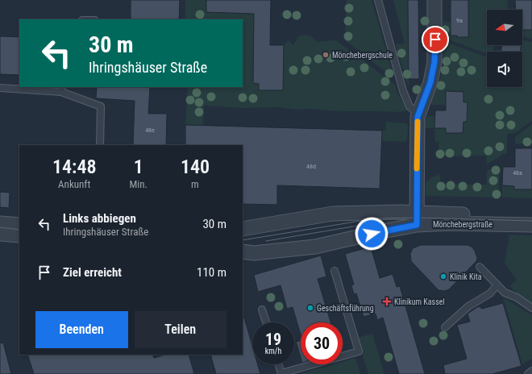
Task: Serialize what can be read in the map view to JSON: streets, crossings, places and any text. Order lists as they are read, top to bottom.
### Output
{
  "streets": {
    "street": ["Mönchebergstraße"]
  },
  "places": {
    "other": ["Mönchebergschule", "Klinik Kita", "Geschäftsführung"],
    "health": ["Klinikum Kassel"]
  },
  "house_numbers": [
    "9a",
    "48e",
    "48d",
    "48a"
  ],
  "north": "left",
  "page": {
    "turn": ["30 m", "Ihringshäuser Straße"],
    "eta": [
      "14:48",
      "Ankunft",
      "1",
      "Min.",
      "140",
      "m"
    ],
    "list": [
      {
        "name": "Links abbiegen",
        "note": "Ihringshäuser Straße",
        "value": "30 m"
      },
      {
        "name": "Ziel erreicht",
        "value": "110 m"
      }
    ],
    "buttons": ["Beenden", "Teilen"],
    "speed": "19 km/h",
    "limit": "30"
  }
}
